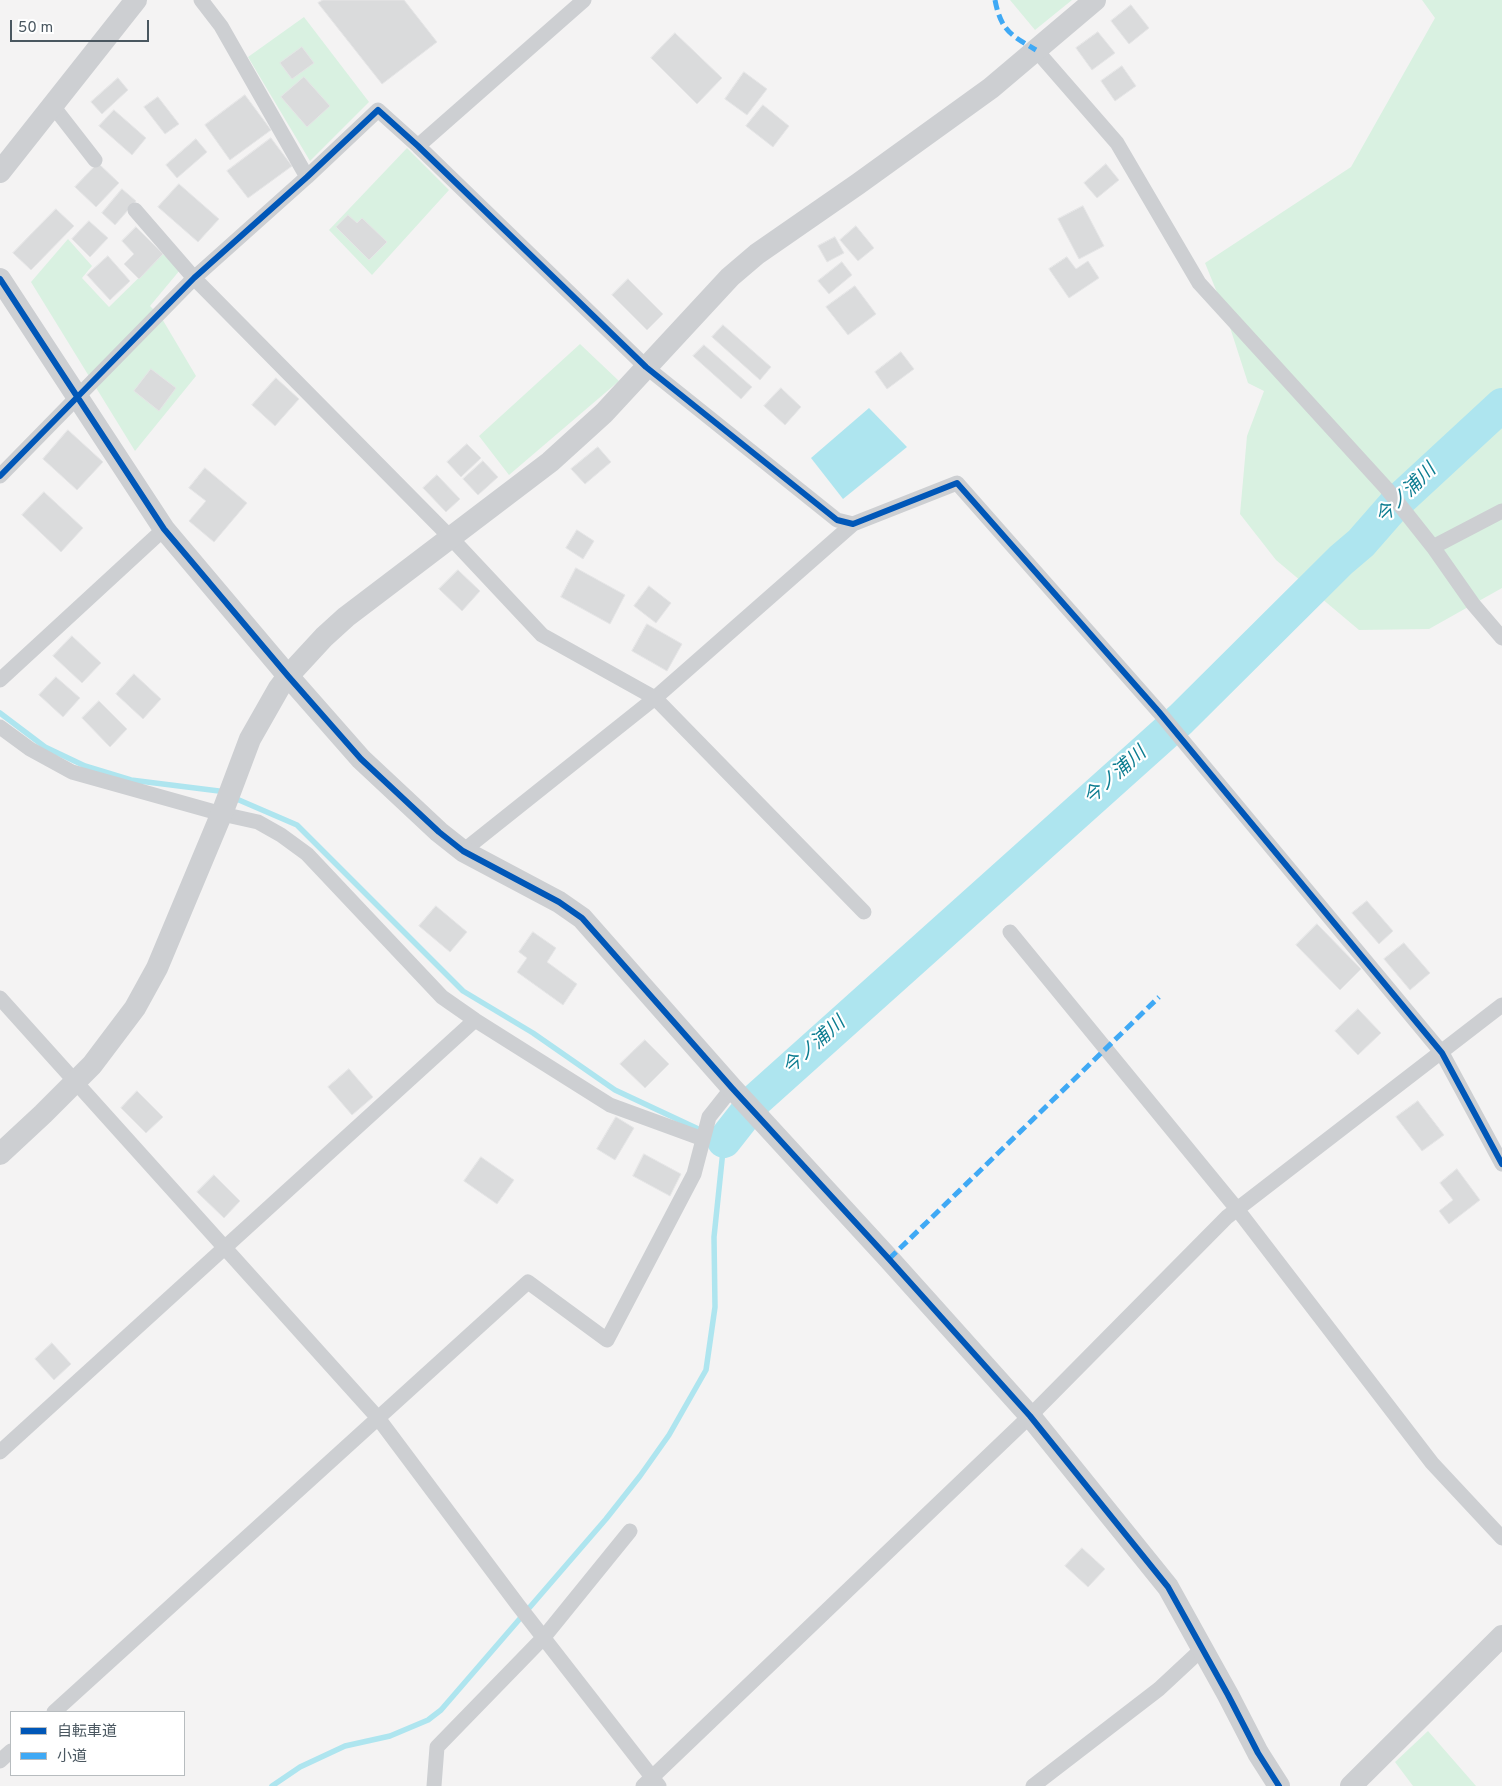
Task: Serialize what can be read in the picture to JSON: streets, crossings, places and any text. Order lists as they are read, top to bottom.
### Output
{
  "water": ["今ノ浦川"],
  "legend": ["自転車道", "小道"],
  "scale_bar": "50 m"
}
